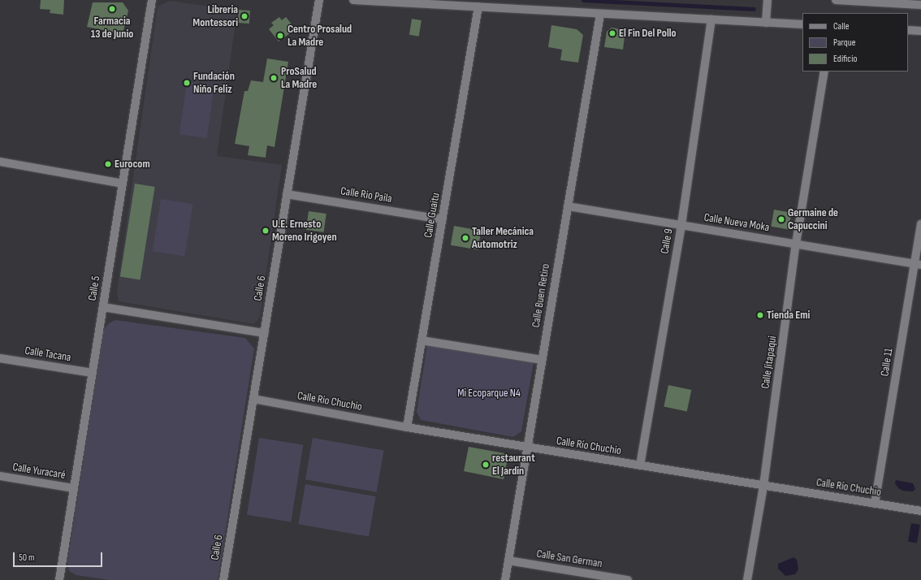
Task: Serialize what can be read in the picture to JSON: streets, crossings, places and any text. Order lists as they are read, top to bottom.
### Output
{
  "streets": {
    "street": [
      "Calle Rio Paila",
      "Calle Guaitu",
      "Calle Nueva Moka",
      "Calle 9",
      "Calle 5",
      "Calle 6",
      "Calle Buen Retiro",
      "Calle Tacana",
      "Calle Jitapaqui",
      "Calle 11",
      "Calle Río Chuchio",
      "Calle Yuracaré",
      "Calle San German"
    ]
  },
  "crossings": [
    ["Calle Rio Paila", "Calle Guaitu"],
    ["Calle Rio Paila", "Calle 6"],
    ["Calle Guaitu", "Calle Río Chuchio"],
    ["Calle Nueva Moka", "Calle 9"],
    ["Calle Nueva Moka", "Calle Buen Retiro"],
    ["Calle Nueva Moka", "Calle Jitapaqui"],
    ["Calle Nueva Moka", "Calle 11"],
    ["Calle 9", "Calle Río Chuchio"],
    ["Calle 5", "Calle Tacana"],
    ["Calle 5", "Calle Yuracaré"],
    ["Calle 6", "Calle Río Chuchio"],
    ["Calle Buen Retiro", "Calle Río Chuchio"],
    ["Calle Buen Retiro", "Calle San German"],
    ["Calle Jitapaqui", "Calle Río Chuchio"],
    ["Calle 11", "Calle Río Chuchio"]
  ],
  "parks": ["Mi Ecoparque N4"],
  "places": [
    "Farmacia 13 de Junio",
    "Libreria Montessori",
    "El Fin Del Pollo",
    "Centro Prosalud La Madre",
    "ProSalud La Madre",
    "Fundación Niño Feliz",
    "Eurocom",
    "Germaine de Capuccini",
    "U.E. Ernesto Moreno Irigoyen",
    "Taller Mecánica Automotriz",
    "Tienda Emi",
    "restaurant El Jardin"
  ],
  "legend": ["Calle", "Parque", "Edificio"],
  "scale_bar": "50 m"
}
